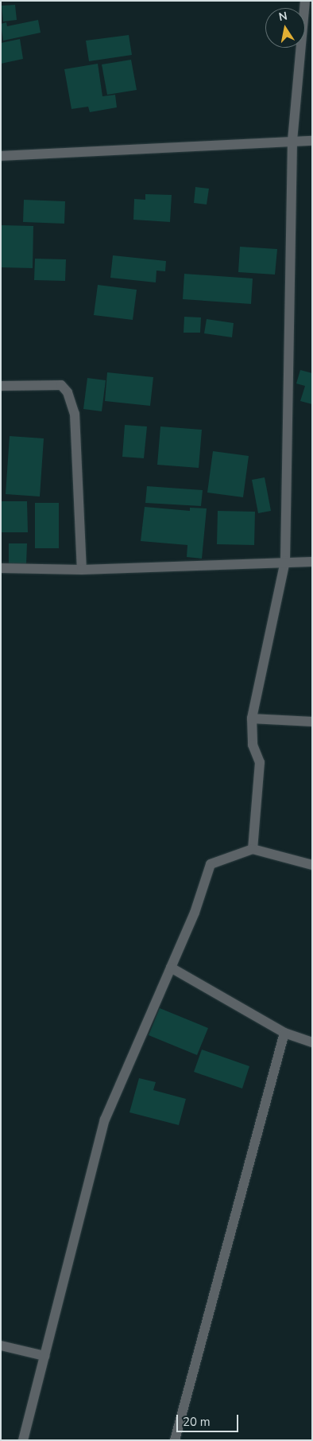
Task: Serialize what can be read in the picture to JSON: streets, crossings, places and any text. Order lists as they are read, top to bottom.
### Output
{
  "scale_bar": "20 m",
  "north": "top"
}
